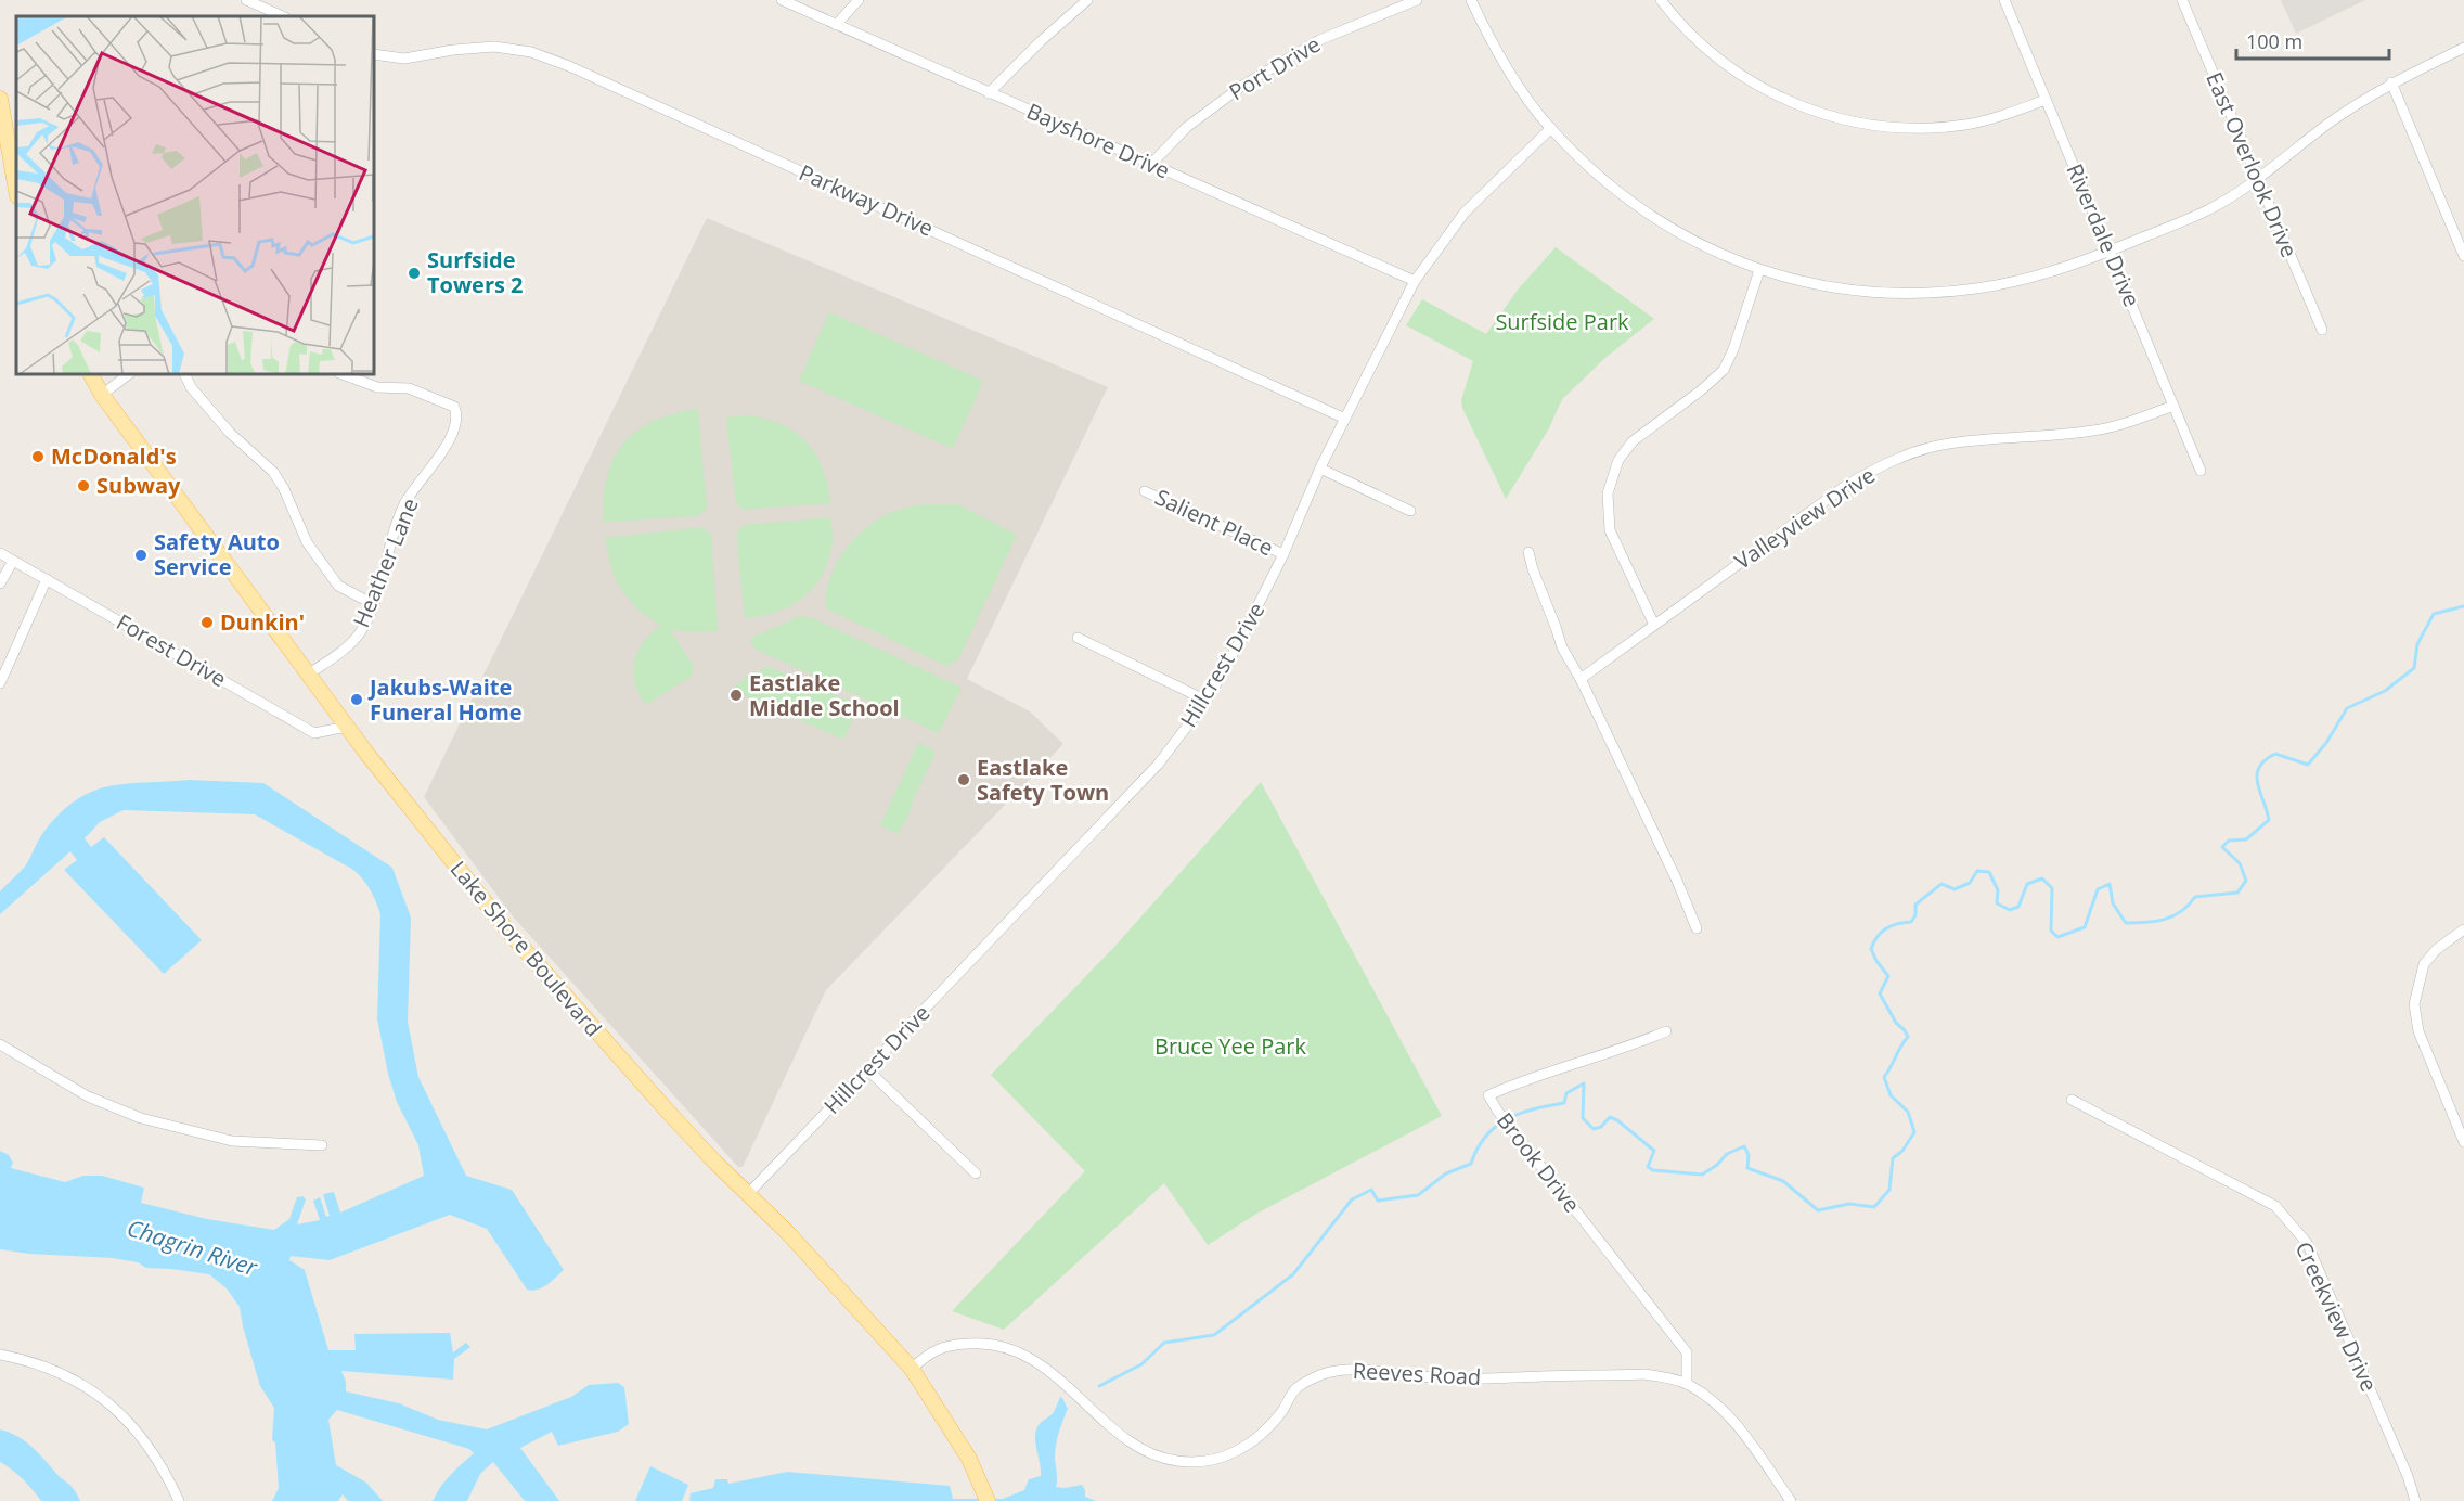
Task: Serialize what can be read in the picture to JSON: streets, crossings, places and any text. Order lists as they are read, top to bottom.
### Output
{
  "streets": {
    "main road": ["Lake Shore Boulevard"],
    "street": [
      "Port Drive",
      "Bayshore Drive",
      "East Overlook Drive",
      "Parkway Drive",
      "Riverdale Drive",
      "Valleyview Drive",
      "Salient Place",
      "Heather Lane",
      "Forest Drive",
      "Hillcrest Drive",
      "Brook Drive",
      "Creekview Drive",
      "Reeves Road"
    ]
  },
  "crossings": [
    ["Port Drive", "Bayshore Drive"],
    ["Bayshore Drive", "Hillcrest Drive"],
    ["Parkway Drive", "Hillcrest Drive"],
    ["Riverdale Drive", "Valleyview Drive"],
    ["Salient Place", "Hillcrest Drive"],
    ["Heather Lane", "Lake Shore Boulevard"],
    ["Forest Drive", "Lake Shore Boulevard"],
    ["Hillcrest Drive", "Lake Shore Boulevard"],
    ["Lake Shore Boulevard", "Reeves Road"],
    ["Brook Drive", "Reeves Road"]
  ],
  "water": ["Chagrin River"],
  "parks": ["Surfside Park", "Bruce Yee Park"],
  "places": [
    "Surfside Towers 2",
    "McDonald's",
    "Subway",
    "Safety Auto Service",
    "Dunkin'",
    "Eastlake Middle School",
    "Jakubs-Waite Funeral Home",
    "Eastlake Safety Town"
  ],
  "scale_bar": "100 m"
}
